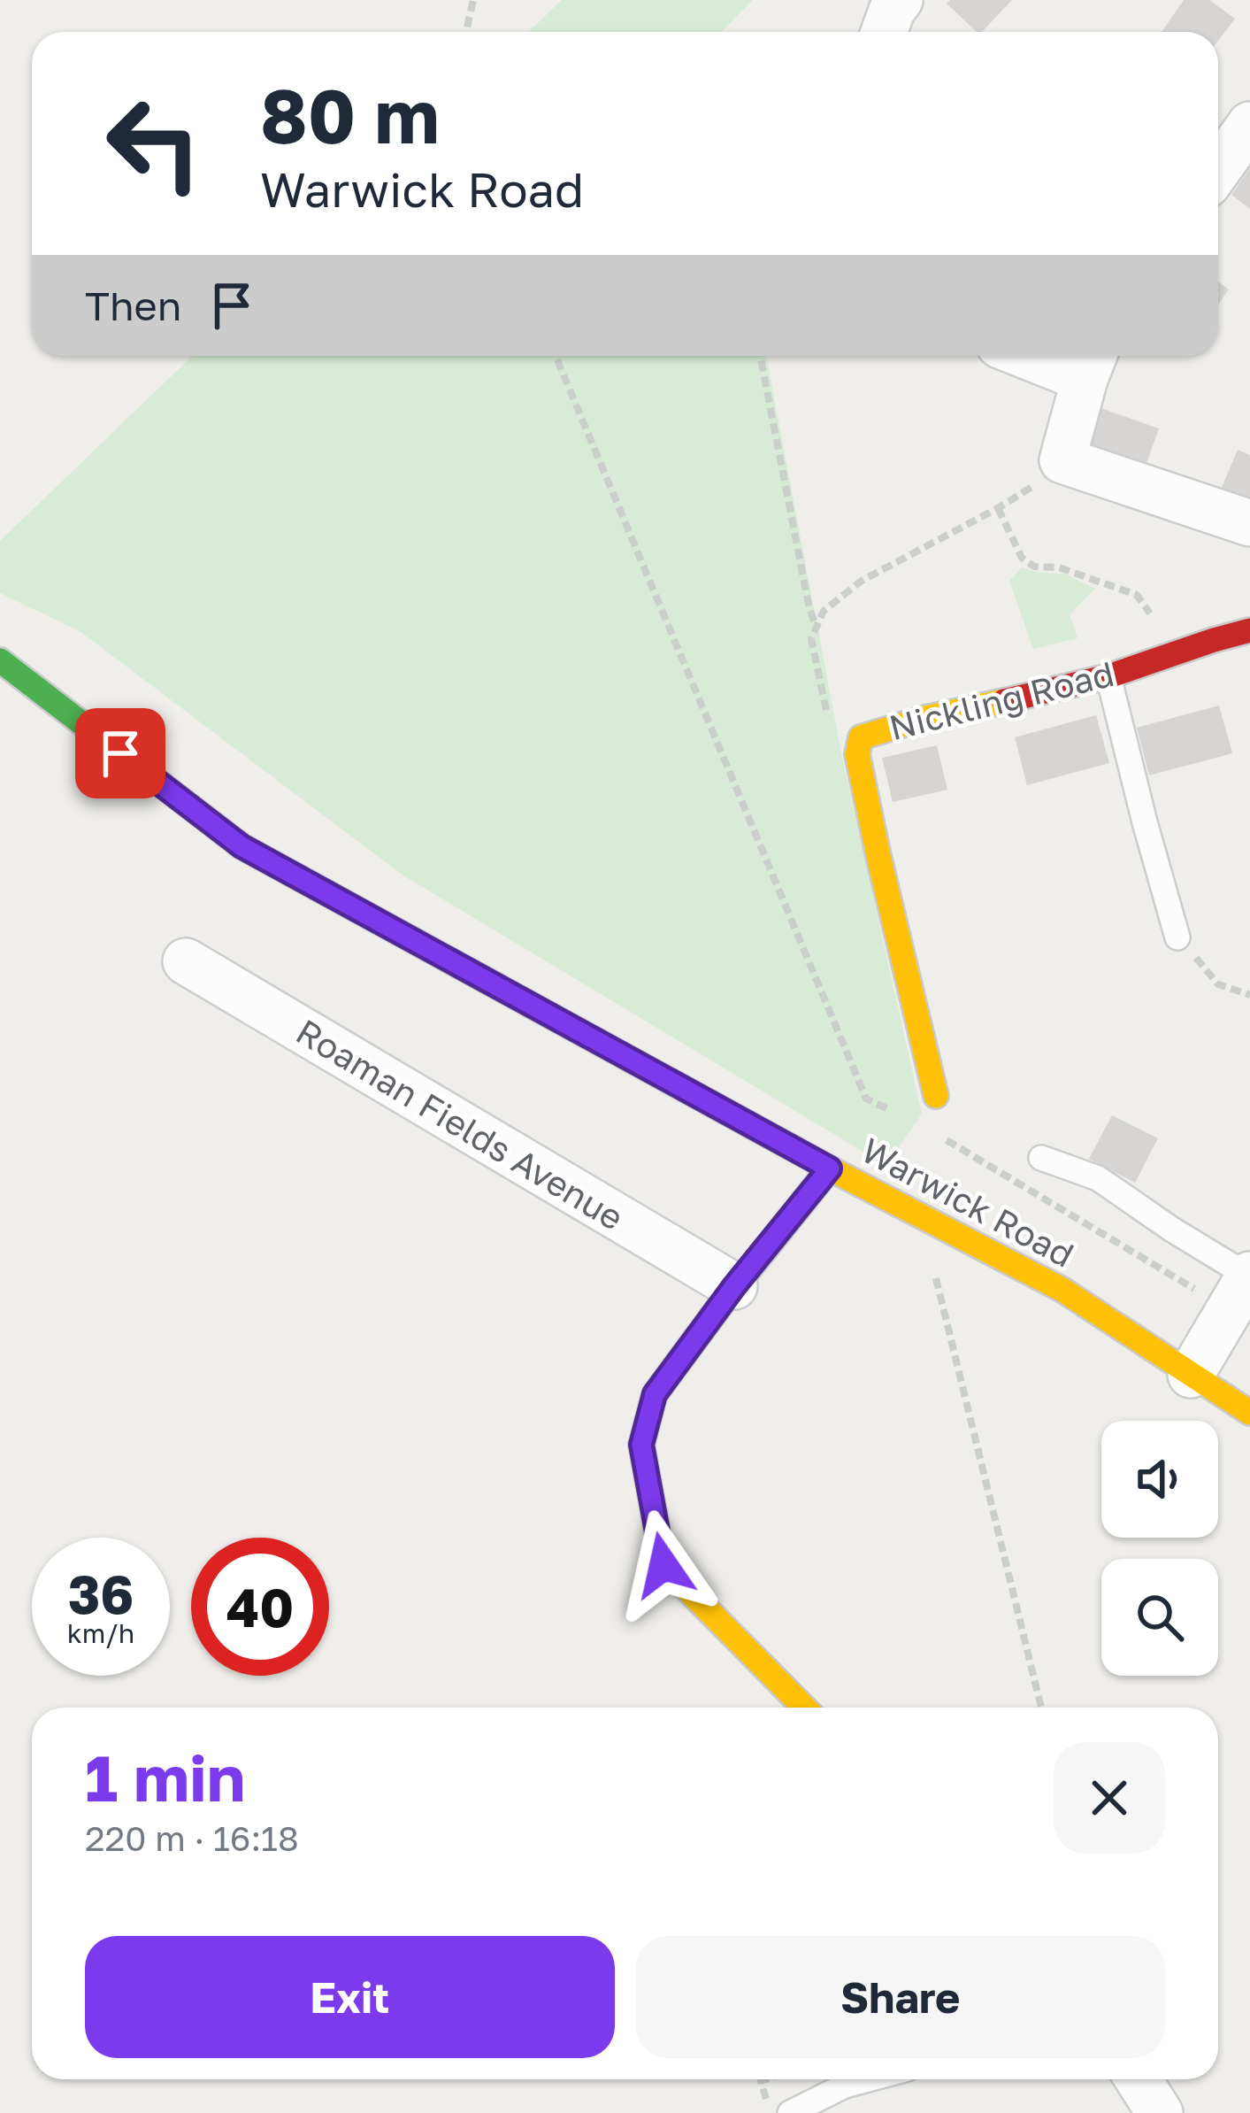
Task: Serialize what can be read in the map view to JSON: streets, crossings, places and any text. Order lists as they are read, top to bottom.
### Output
{
  "streets": {
    "street": ["Nickling Road", "Roaman Fields Avenue", "Warwick Road"]
  },
  "page": {
    "turn": ["80 m", "Warwick Road"],
    "then": "Then",
    "speed": "36 km/h",
    "limit": "40",
    "heading": ["1 min", "220 m · 16:18"],
    "buttons": ["Exit", "Share"]
  }
}
